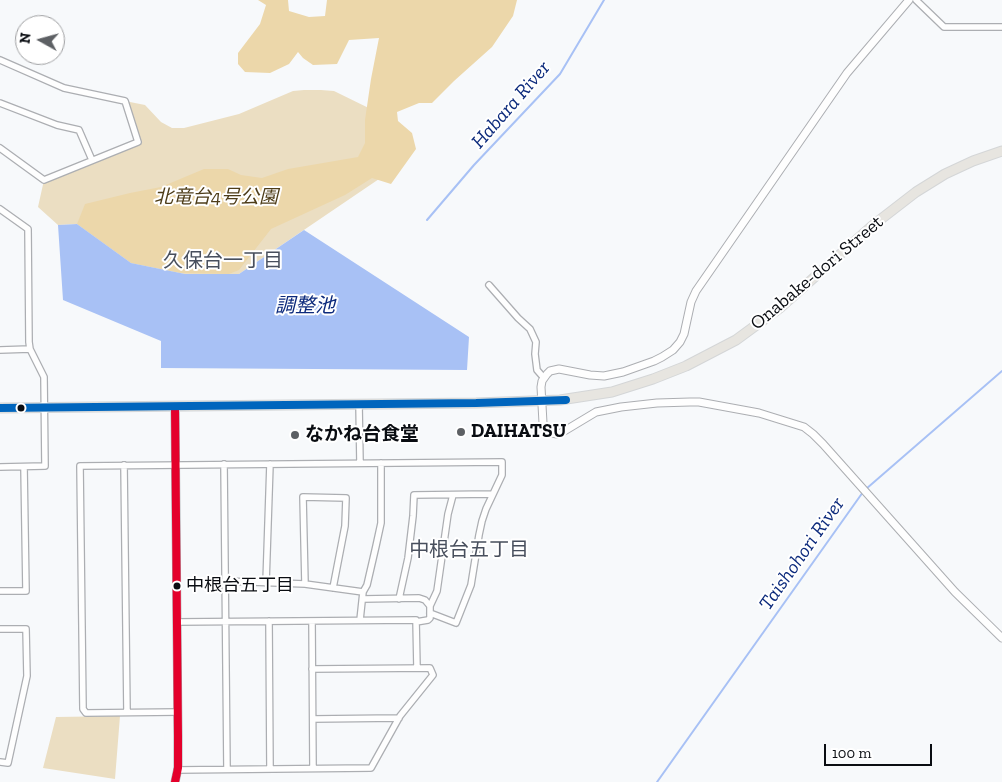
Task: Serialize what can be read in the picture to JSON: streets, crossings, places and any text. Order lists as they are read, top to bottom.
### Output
{
  "streets": {
    "main road": ["Onabake-dori Street"]
  },
  "districts": ["久保台一丁目", "中根台五丁目"],
  "water": ["Habara River", "調整池", "Taishohori River"],
  "parks": ["北竜台4号公園"],
  "places": ["DAIHATSU", "なかね台食堂", "中根台五丁目"],
  "scale_bar": "100 m",
  "north": "left"
}
